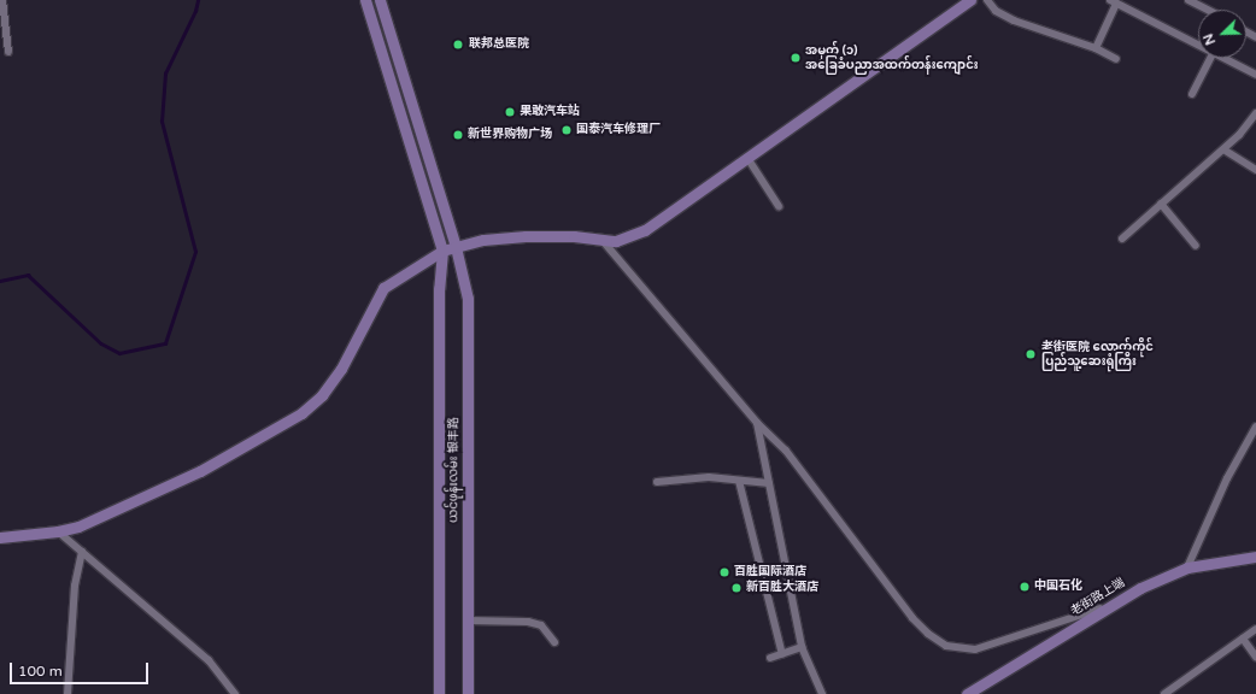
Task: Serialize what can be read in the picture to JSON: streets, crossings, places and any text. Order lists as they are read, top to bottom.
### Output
{
  "streets": {
    "main road": ["ယင်ဖုန်းလမ်း 银丰路", "老街路上端"]
  },
  "places": [
    "联邦总医院",
    "အမှတ် (၁) အခြေခံပညာအထက်တန်းကျောင်း",
    "果敢汽车站",
    "国泰汽车修理厂",
    "新世界购物广场",
    "老街医院 လောက်ကိုင် ပြည်သူ့ဆေးရုံကြီး",
    "百胜国际酒店",
    "中国石化",
    "新百胜大酒店"
  ],
  "scale_bar": "100 m",
  "north": "bottom left"
}
